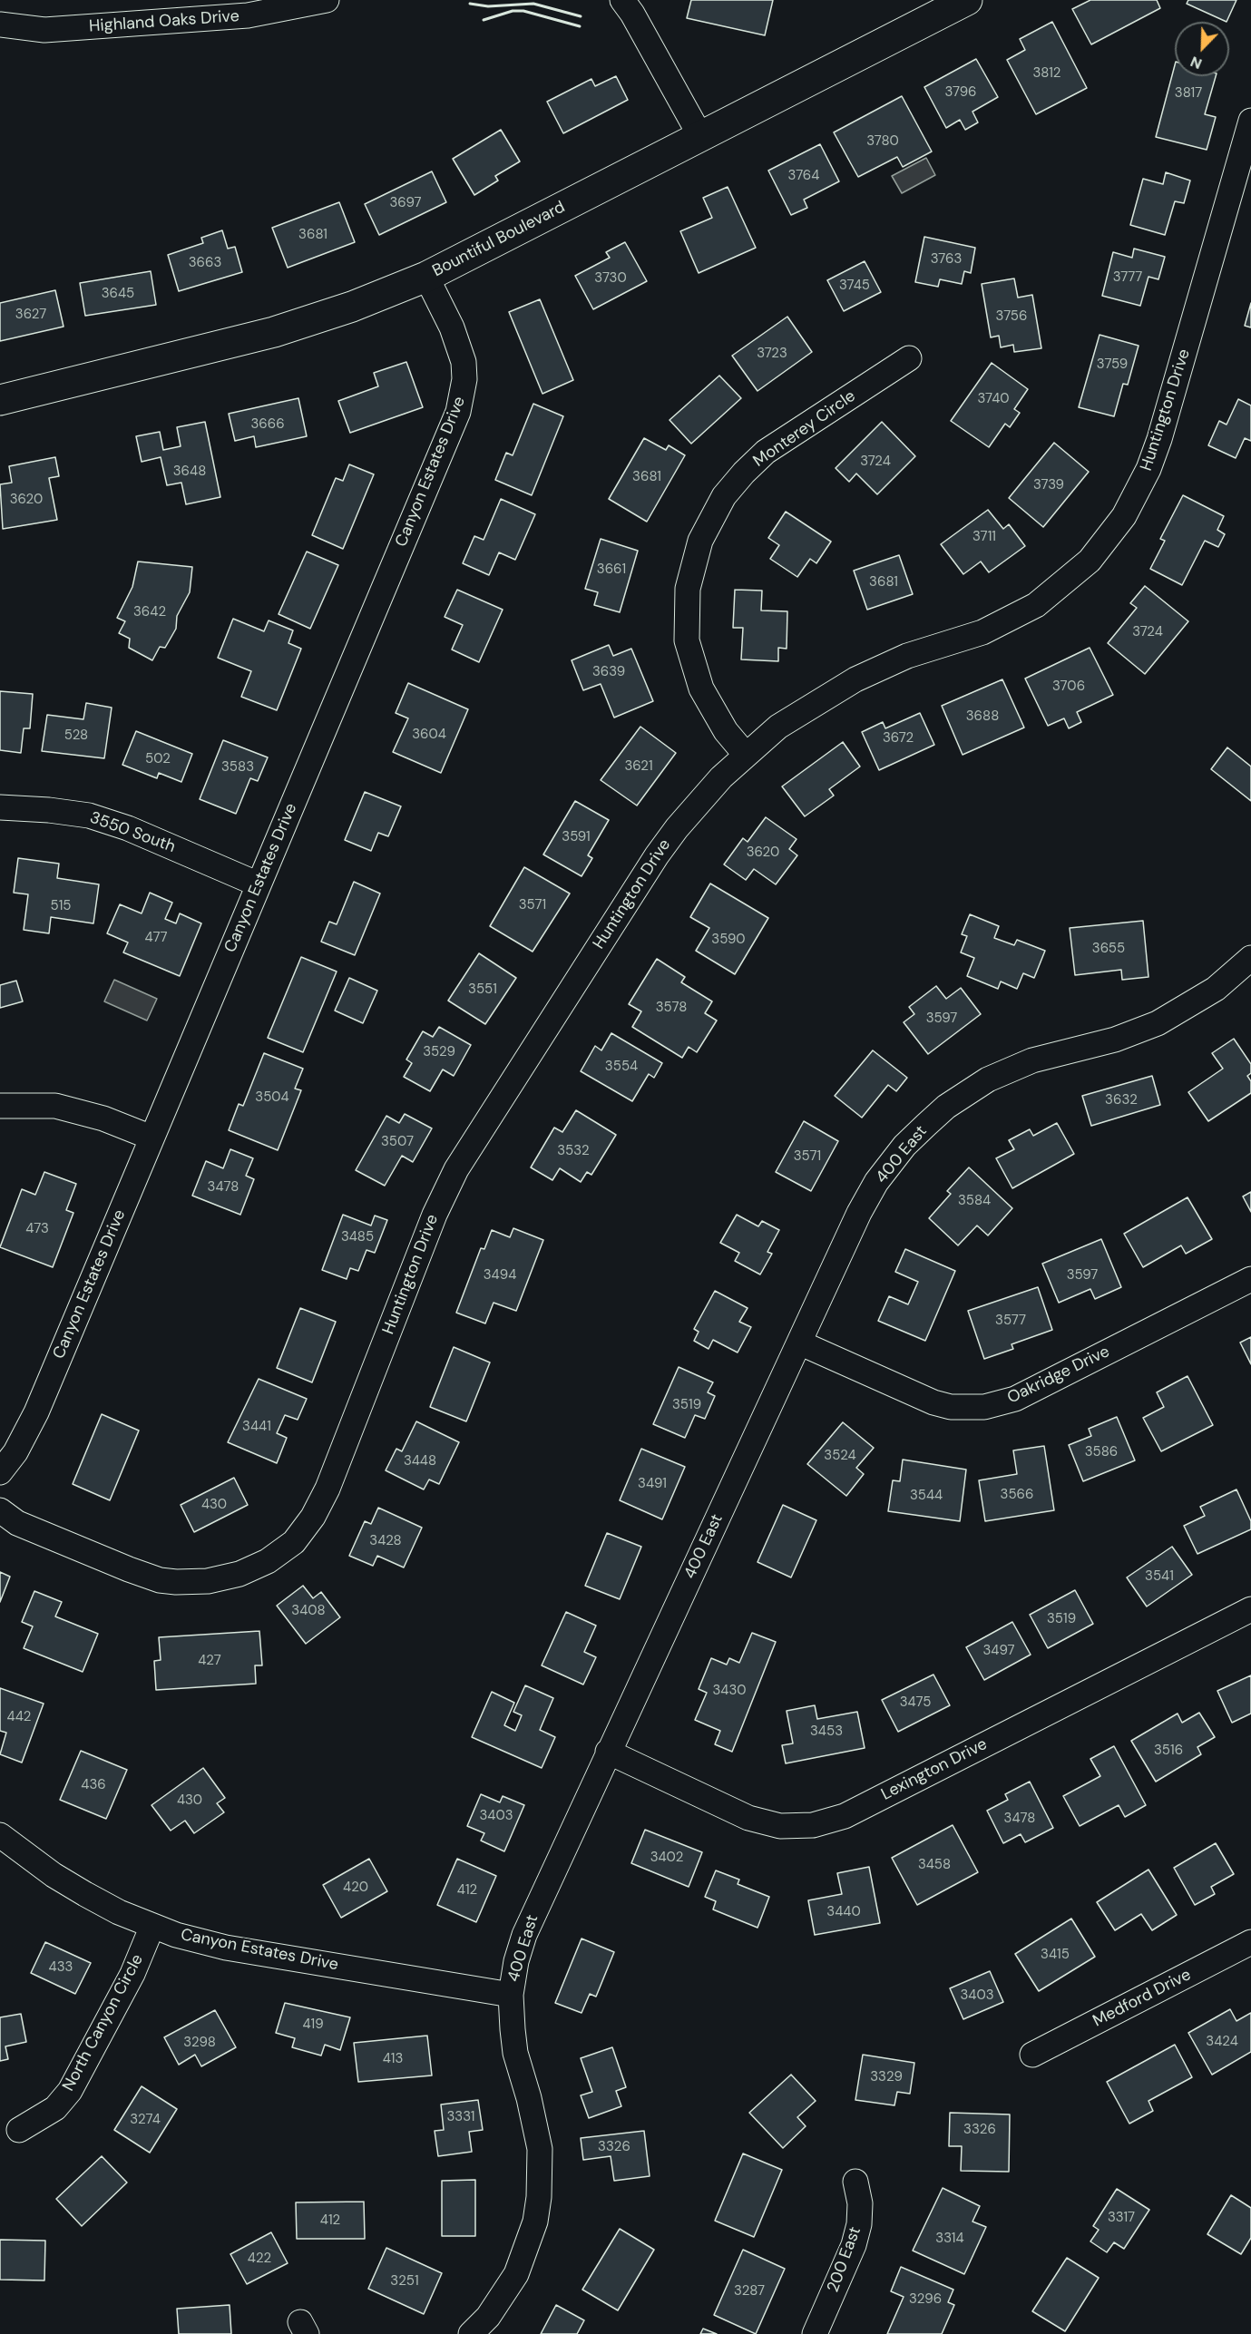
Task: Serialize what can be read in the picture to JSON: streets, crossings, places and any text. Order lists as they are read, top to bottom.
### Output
{
  "streets": {
    "main road": ["Bountiful Boulevard"],
    "street": [
      "Highland Oaks Drive",
      "Huntington Drive",
      "Monterey Circle",
      "Canyon Estates Drive",
      "3550 South",
      "400 East",
      "Oakridge Drive",
      "Lexington Drive",
      "Medford Drive",
      "North Canyon Circle",
      "200 East"
    ]
  },
  "crossings": [
    ["Bountiful Boulevard", "Canyon Estates Drive"],
    ["Huntington Drive", "Monterey Circle"],
    ["Canyon Estates Drive", "3550 South"],
    ["Canyon Estates Drive", "400 East"],
    ["Canyon Estates Drive", "North Canyon Circle"],
    ["400 East", "Oakridge Drive"],
    ["400 East", "Lexington Drive"]
  ],
  "house_numbers": [
    "3812",
    "3796",
    "3817",
    "3780",
    "3764",
    "3697",
    "3681",
    "3763",
    "3663",
    "3777",
    "3730",
    "3745",
    "3645",
    "3627",
    "3756",
    "3723",
    "3759",
    "3740",
    "3666",
    "3724",
    "3648",
    "3681",
    "3739",
    "3620",
    "3711",
    "3661",
    "3681",
    "3642",
    "3724",
    "3639",
    "3706",
    "3688",
    "3604",
    "528",
    "3672",
    "502",
    "3621",
    "3583",
    "3591",
    "3620",
    "3571",
    "515",
    "477",
    "3590",
    "3655",
    "3551",
    "3578",
    "3597",
    "3529",
    "3554",
    "3504",
    "3632",
    "3507",
    "3532",
    "3571",
    "3478",
    "3584",
    "473",
    "3485",
    "3494",
    "3597",
    "3577",
    "3519",
    "3441",
    "3586",
    "3524",
    "3448",
    "3491",
    "3566",
    "3544",
    "430",
    "3428",
    "3541",
    "3408",
    "3519",
    "3497",
    "427",
    "3430",
    "3475",
    "442",
    "3453",
    "3516",
    "436",
    "430",
    "3403",
    "3478",
    "3402",
    "3458",
    "420",
    "412",
    "3440",
    "3415",
    "433",
    "3403",
    "419",
    "3424",
    "3298",
    "413",
    "3329",
    "3331",
    "3274",
    "3326",
    "3326",
    "3317",
    "412",
    "3314",
    "422",
    "3251",
    "3287",
    "3296"
  ],
  "north": "bottom left"
}
